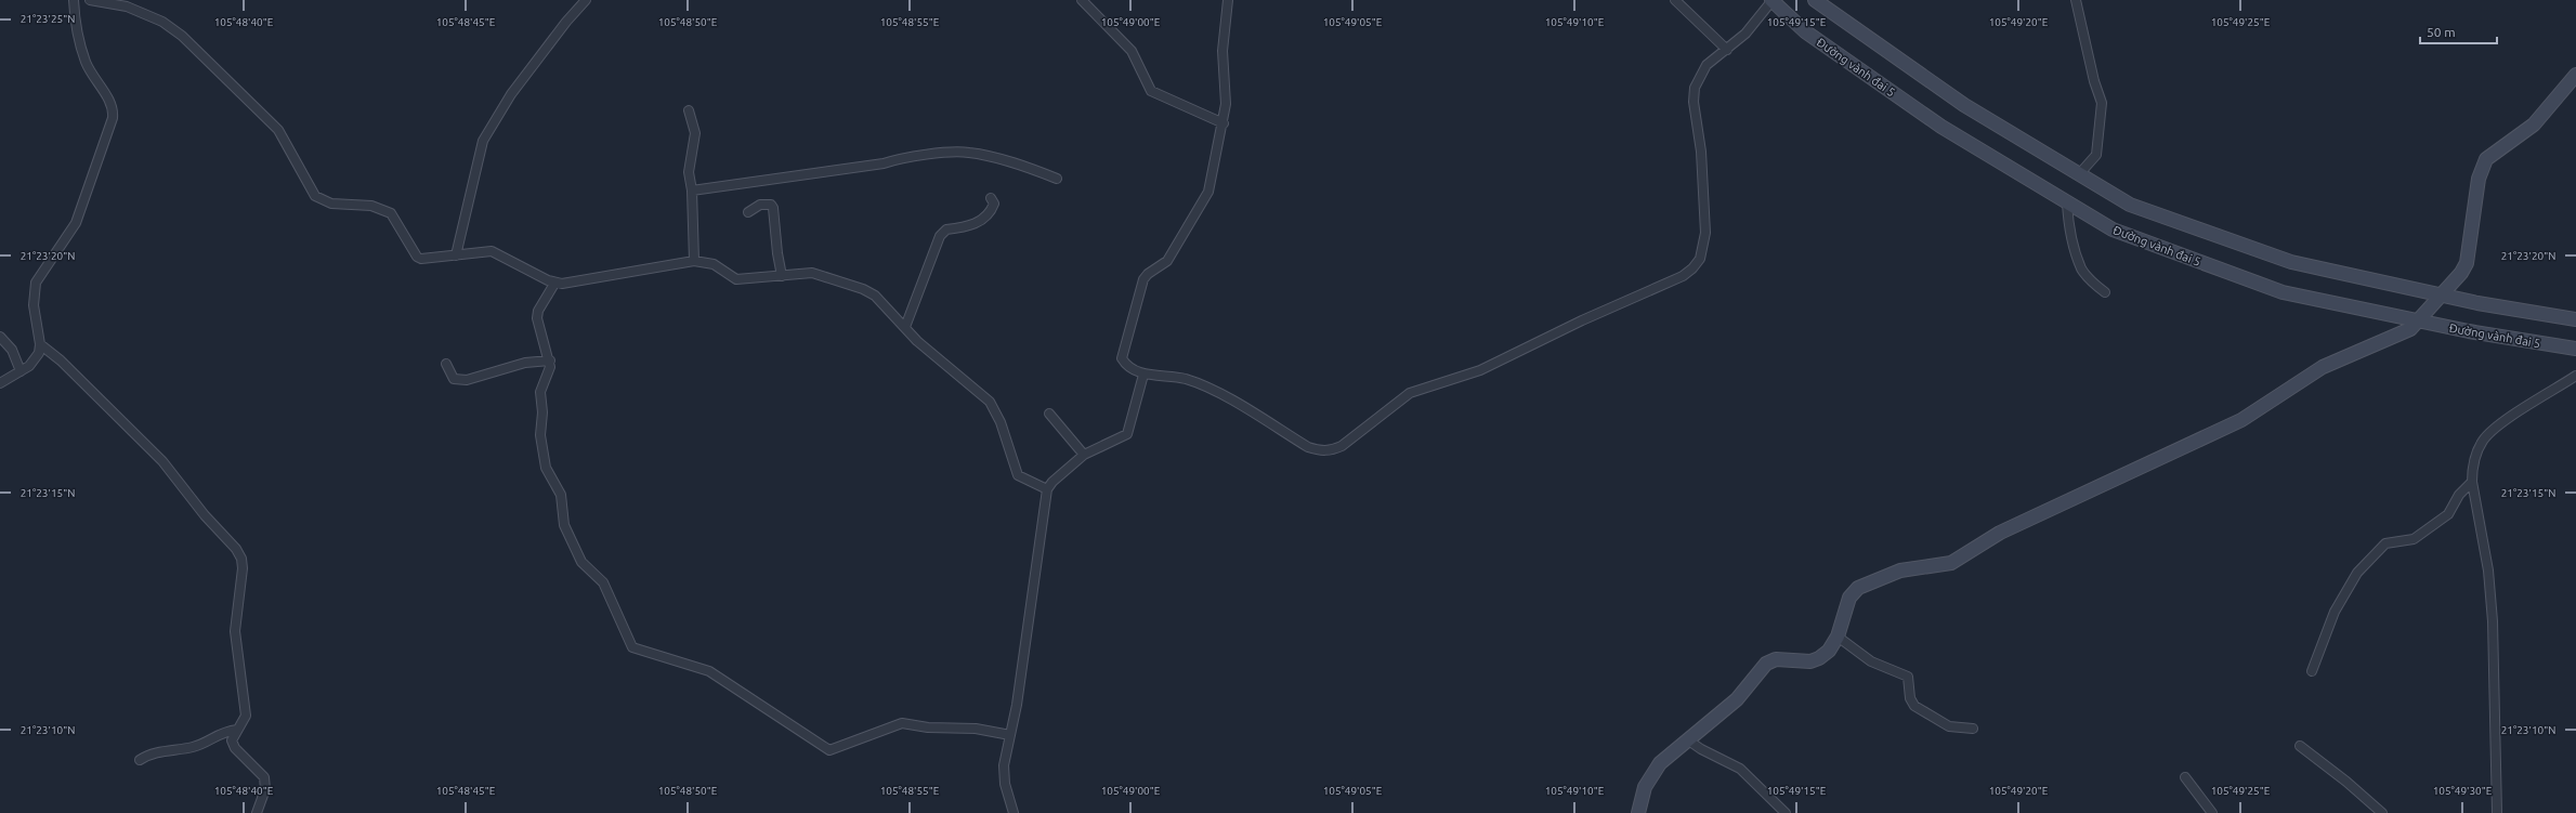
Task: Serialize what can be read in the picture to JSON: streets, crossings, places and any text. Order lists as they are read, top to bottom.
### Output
{
  "streets": {
    "main road": ["Đường vành đai 5"]
  },
  "scale_bar": "50 m",
  "coordinates": [
    "21°23'25\"N",
    "105°48'40\"E",
    "105°48'45\"E",
    "105°48'50\"E",
    "105°48'55\"E",
    "105°49'00\"E",
    "105°49'05\"E",
    "105°49'10\"E",
    "105°49'15\"E",
    "105°49'20\"E",
    "105°49'25\"E",
    "21°23'20\"N",
    "21°23'15\"N",
    "21°23'10\"N",
    "105°49'30\"E"
  ]
}
